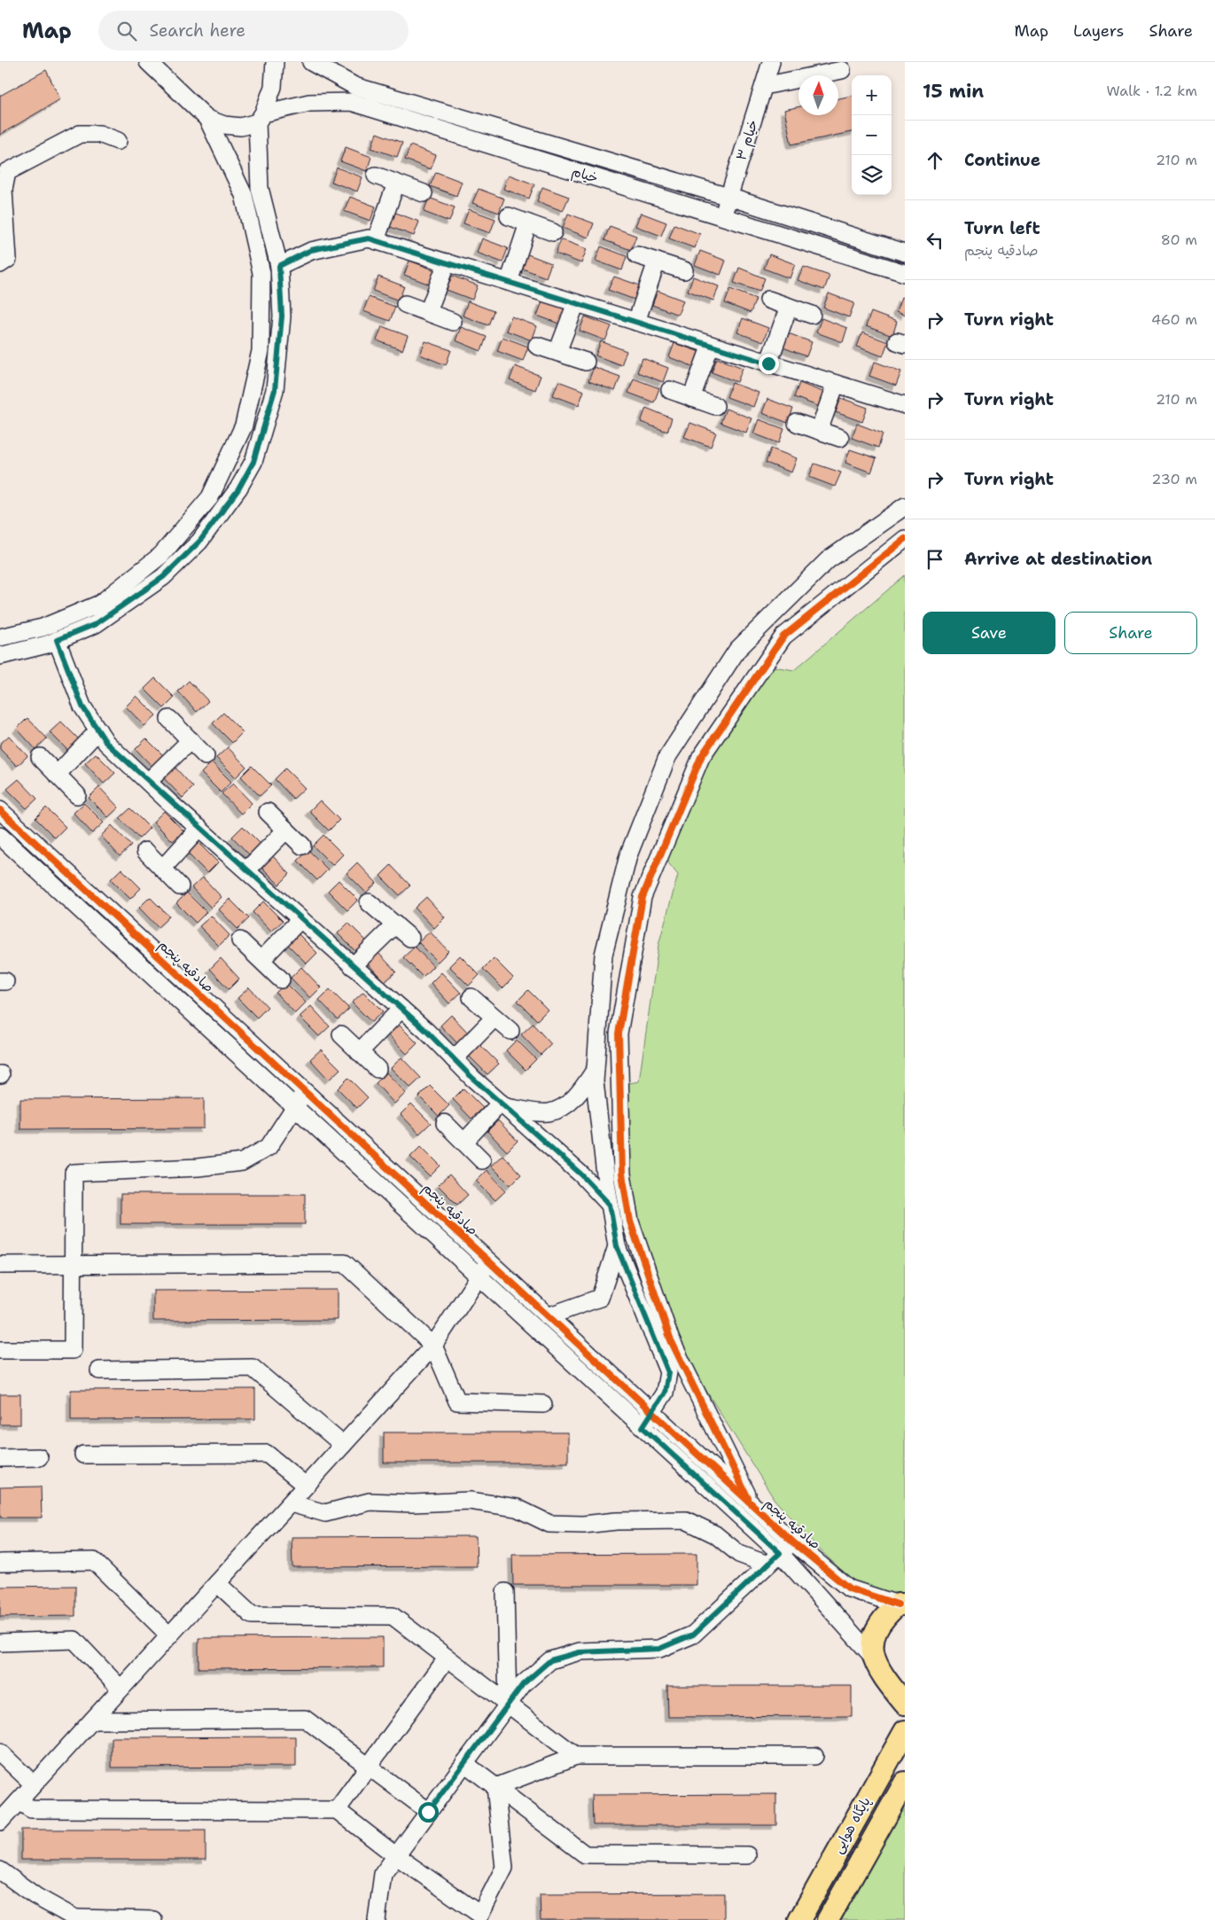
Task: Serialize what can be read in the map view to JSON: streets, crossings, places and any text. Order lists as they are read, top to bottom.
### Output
{
  "streets": {
    "main road": ["پایگاه هوایی"],
    "street": ["خیام ۳", "خیام", "صادقیه پنجم"]
  },
  "crossings": [
    ["خیام ۳", "خیام"]
  ],
  "north": "top",
  "page": {
    "header": "Map",
    "search": "Search here",
    "nav": ["Map", "Layers", "Share"],
    "heading": ["15 min", "Walk · 1.2 km"],
    "map_buttons": ["+", "−"],
    "list": [
      ["Continue", "210 m"],
      ["Turn left", "صادقیه پنجم", "80 m"],
      ["Turn right", "460 m"],
      ["Turn right", "210 m"],
      ["Turn right", "230 m"],
      "Arrive at destination"
    ],
    "buttons": ["Save", "Share"]
  }
}
